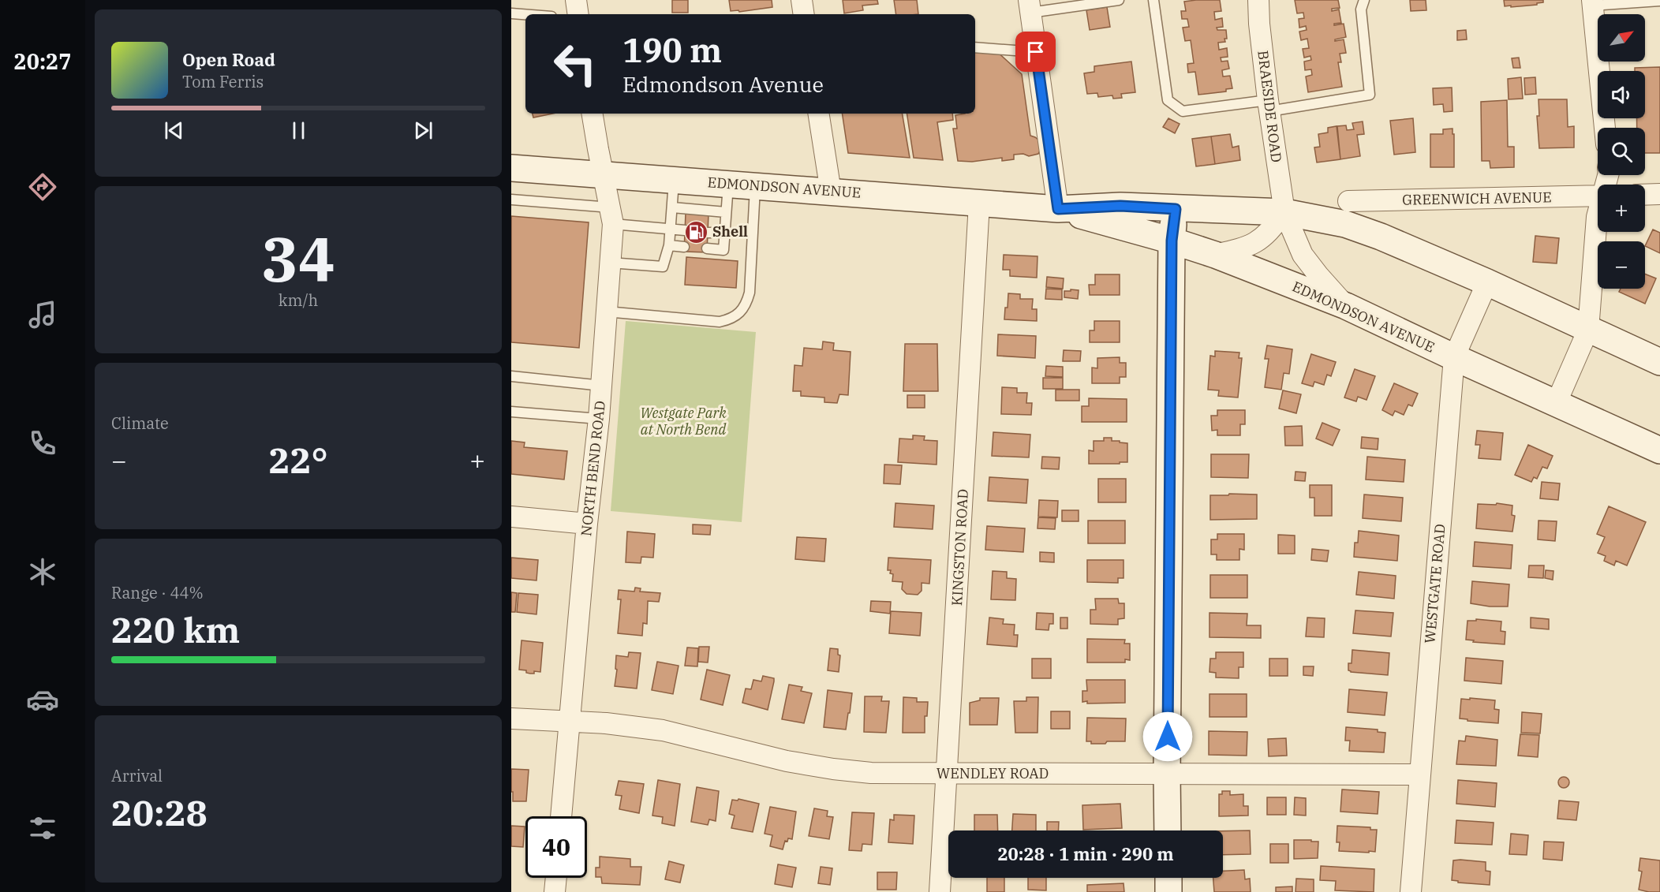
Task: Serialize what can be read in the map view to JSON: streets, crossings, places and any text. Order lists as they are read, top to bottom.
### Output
{
  "streets": {
    "main road": ["EDMONDSON AVENUE"],
    "street": [
      "BRAESIDE ROAD",
      "GREENWICH AVENUE",
      "NORTH BEND ROAD",
      "KINGSTON ROAD",
      "WESTGATE ROAD",
      "WENDLEY ROAD"
    ]
  },
  "crossings": [
    ["BRAESIDE ROAD", "EDMONDSON AVENUE"],
    ["EDMONDSON AVENUE", "NORTH BEND ROAD"],
    ["EDMONDSON AVENUE", "KINGSTON ROAD"],
    ["EDMONDSON AVENUE", "WESTGATE ROAD"],
    ["NORTH BEND ROAD", "WENDLEY ROAD"],
    ["KINGSTON ROAD", "WENDLEY ROAD"],
    ["WESTGATE ROAD", "WENDLEY ROAD"]
  ],
  "parks": ["Westgate Park at North Bend"],
  "places": {
    "fuel station": ["Shell"]
  },
  "north": "top right",
  "page": {
    "tabs": "20:27",
    "map_buttons": ["+", "−"],
    "turn": ["190 m", "Edmondson Avenue"],
    "song": ["Open Road", "Tom Ferris"],
    "tile": [
      ["34", "km/h"],
      "Climate",
      ["Range · 44%", "220 km"],
      ["Arrival", "20:28"]
    ],
    "heat": ["−", "22°", "+"],
    "limit": "40",
    "trip": "20:28 · 1 min · 290 m"
  }
}
